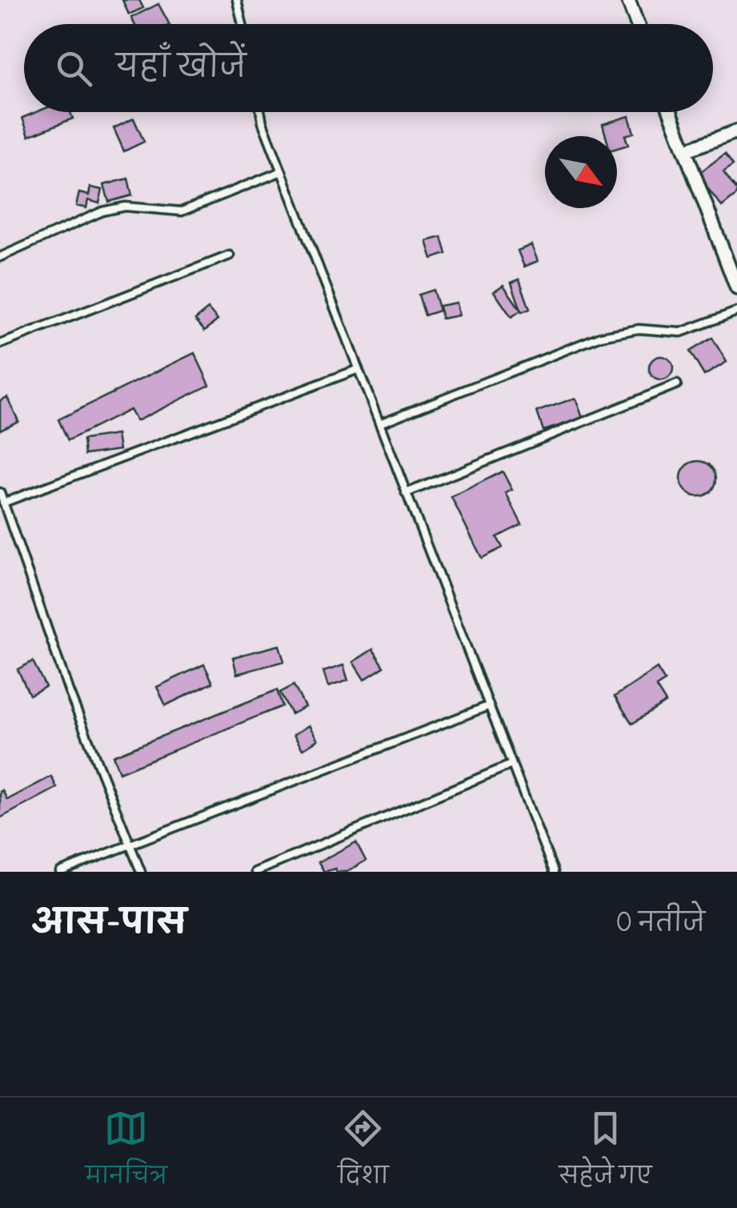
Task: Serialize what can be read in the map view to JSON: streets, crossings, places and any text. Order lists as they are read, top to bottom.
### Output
{
  "north": "bottom right",
  "page": {
    "search": "यहाँ खोजें",
    "heading": ["आस-पास", "0 नतीजे"],
    "nav": ["मानचित्र", "दिशा", "सहेजे गए"]
  }
}
